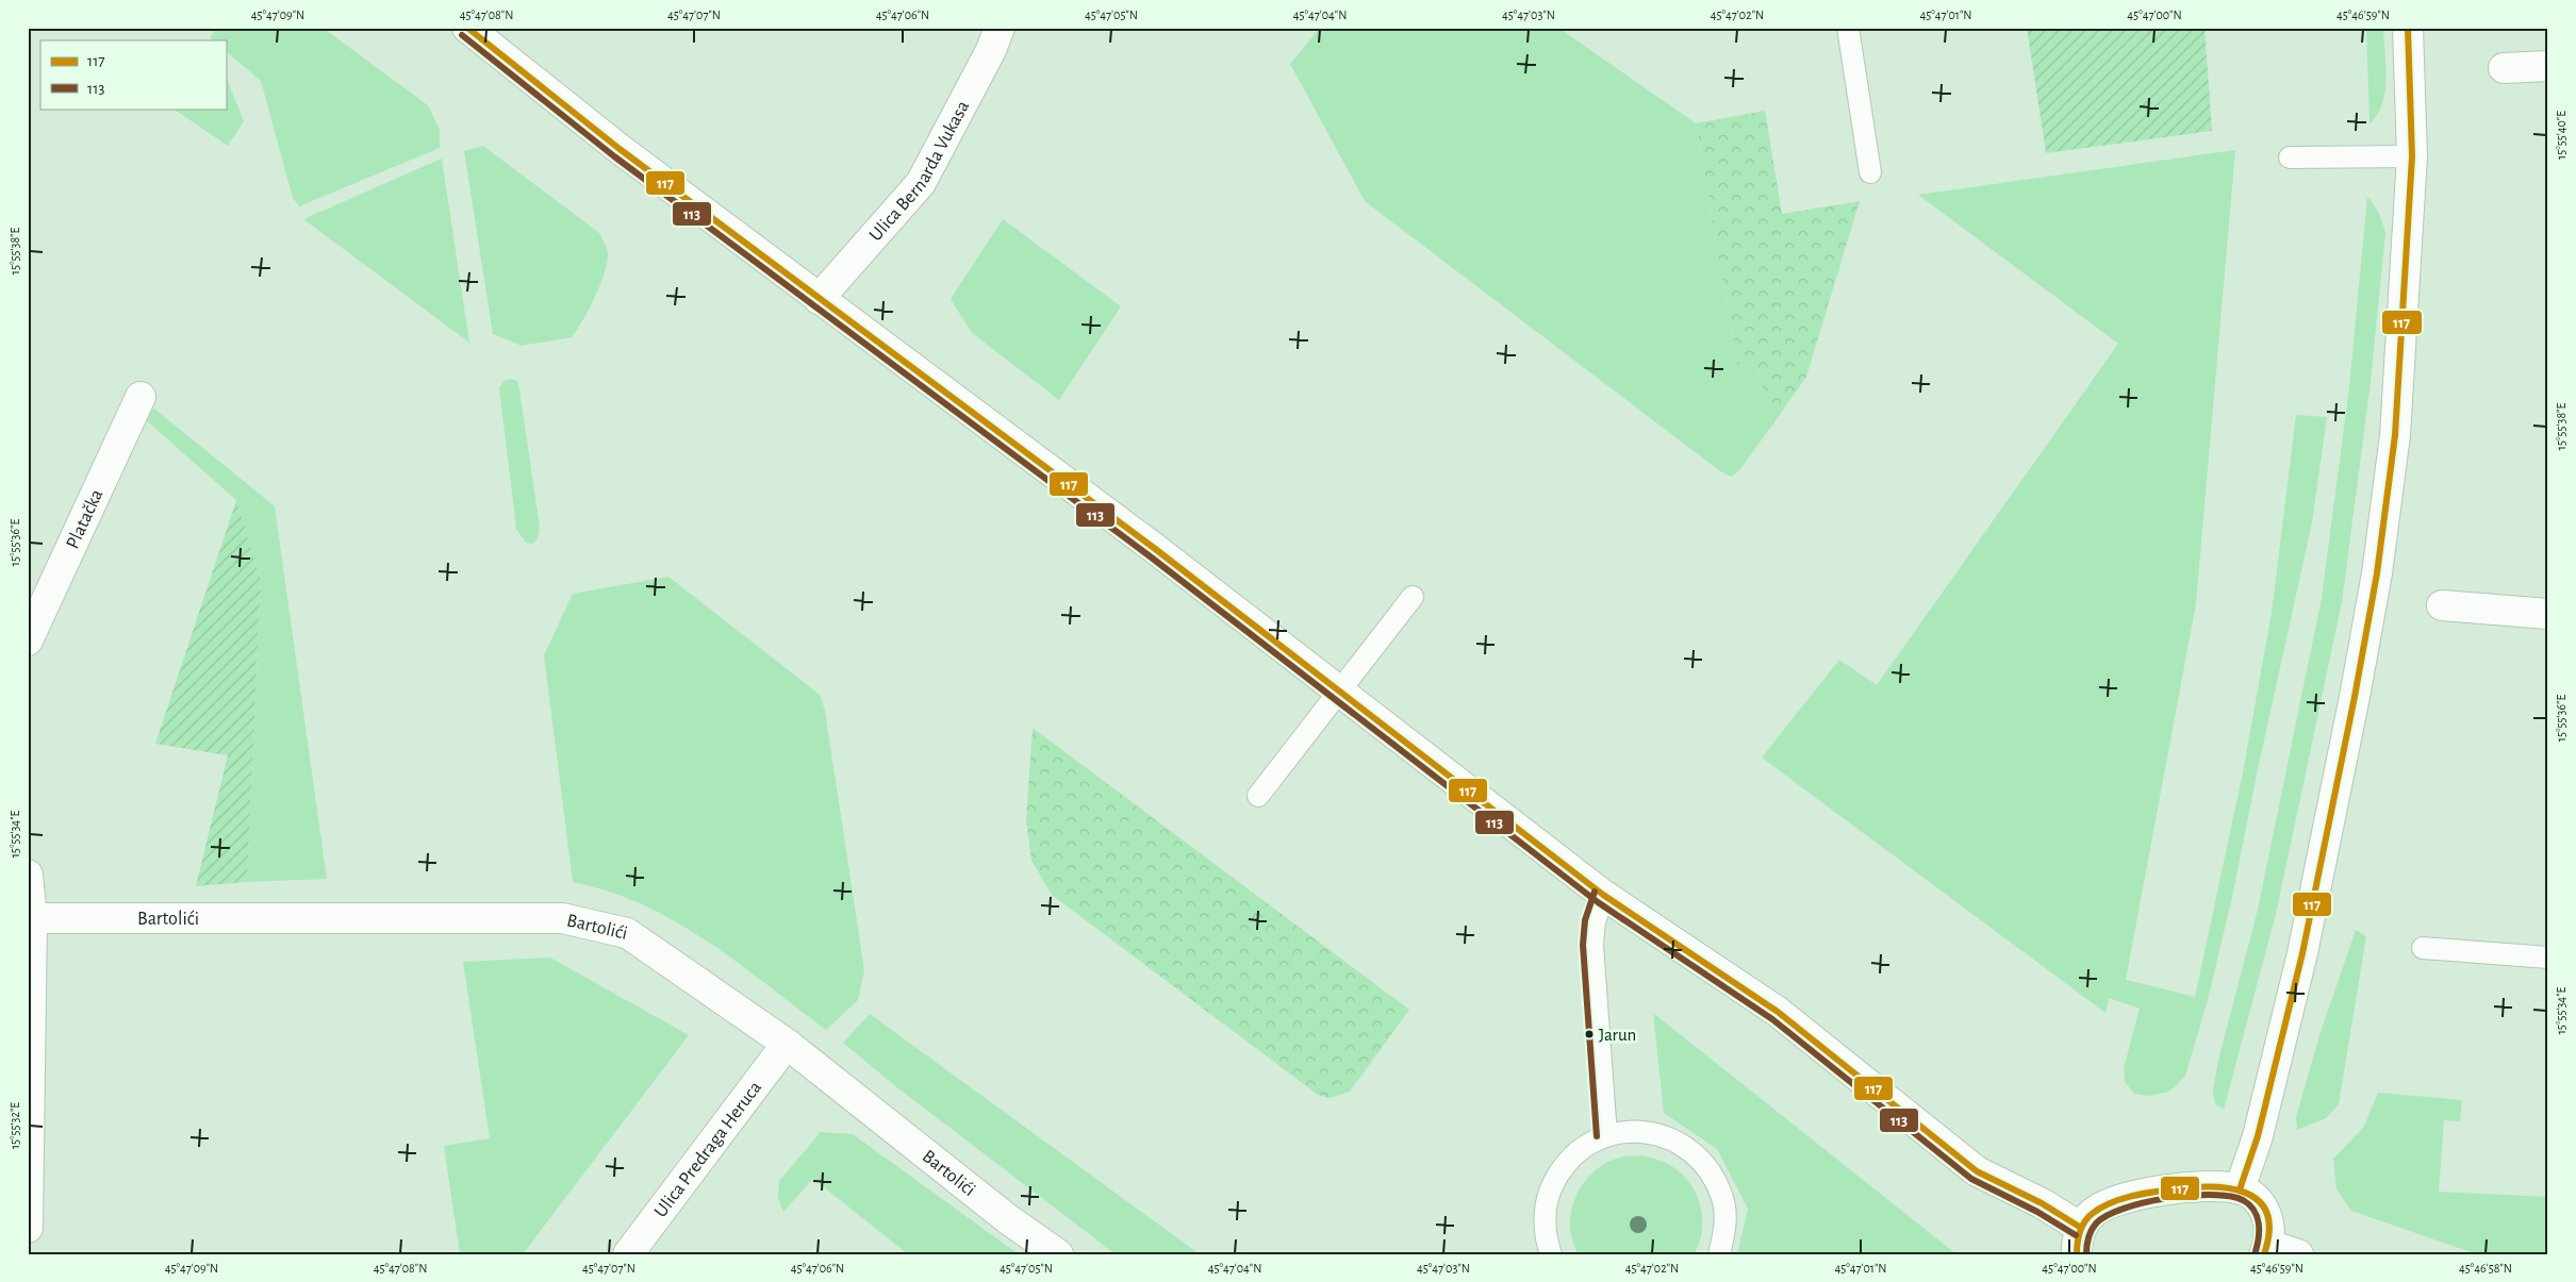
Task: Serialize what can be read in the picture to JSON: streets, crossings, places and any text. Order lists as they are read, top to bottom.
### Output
{
  "streets": {
    "street": [
      "Ulica Bernarda Vukasa",
      "Platačka",
      "Bartolići",
      "Ulica Predraga Heruca"
    ]
  },
  "crossings": [
    ["Bartolići", "Ulica Predraga Heruca"]
  ],
  "places": ["Jarun"],
  "lines": ["transit line 117", "transit line 113"],
  "legend": ["117", "113"],
  "coordinates": [
    "45°47'09\"N",
    "45°47'08\"N",
    "45°47'07\"N",
    "45°47'06\"N",
    "45°47'05\"N",
    "45°47'04\"N",
    "45°47'03\"N",
    "45°47'02\"N",
    "45°47'01\"N",
    "45°47'00\"N",
    "45°46'59\"N",
    "15°55'40\"E",
    "15°55'38\"E",
    "15°55'36\"E",
    "15°55'34\"E",
    "15°55'32\"E",
    "45°46'58\"N"
  ]
}
